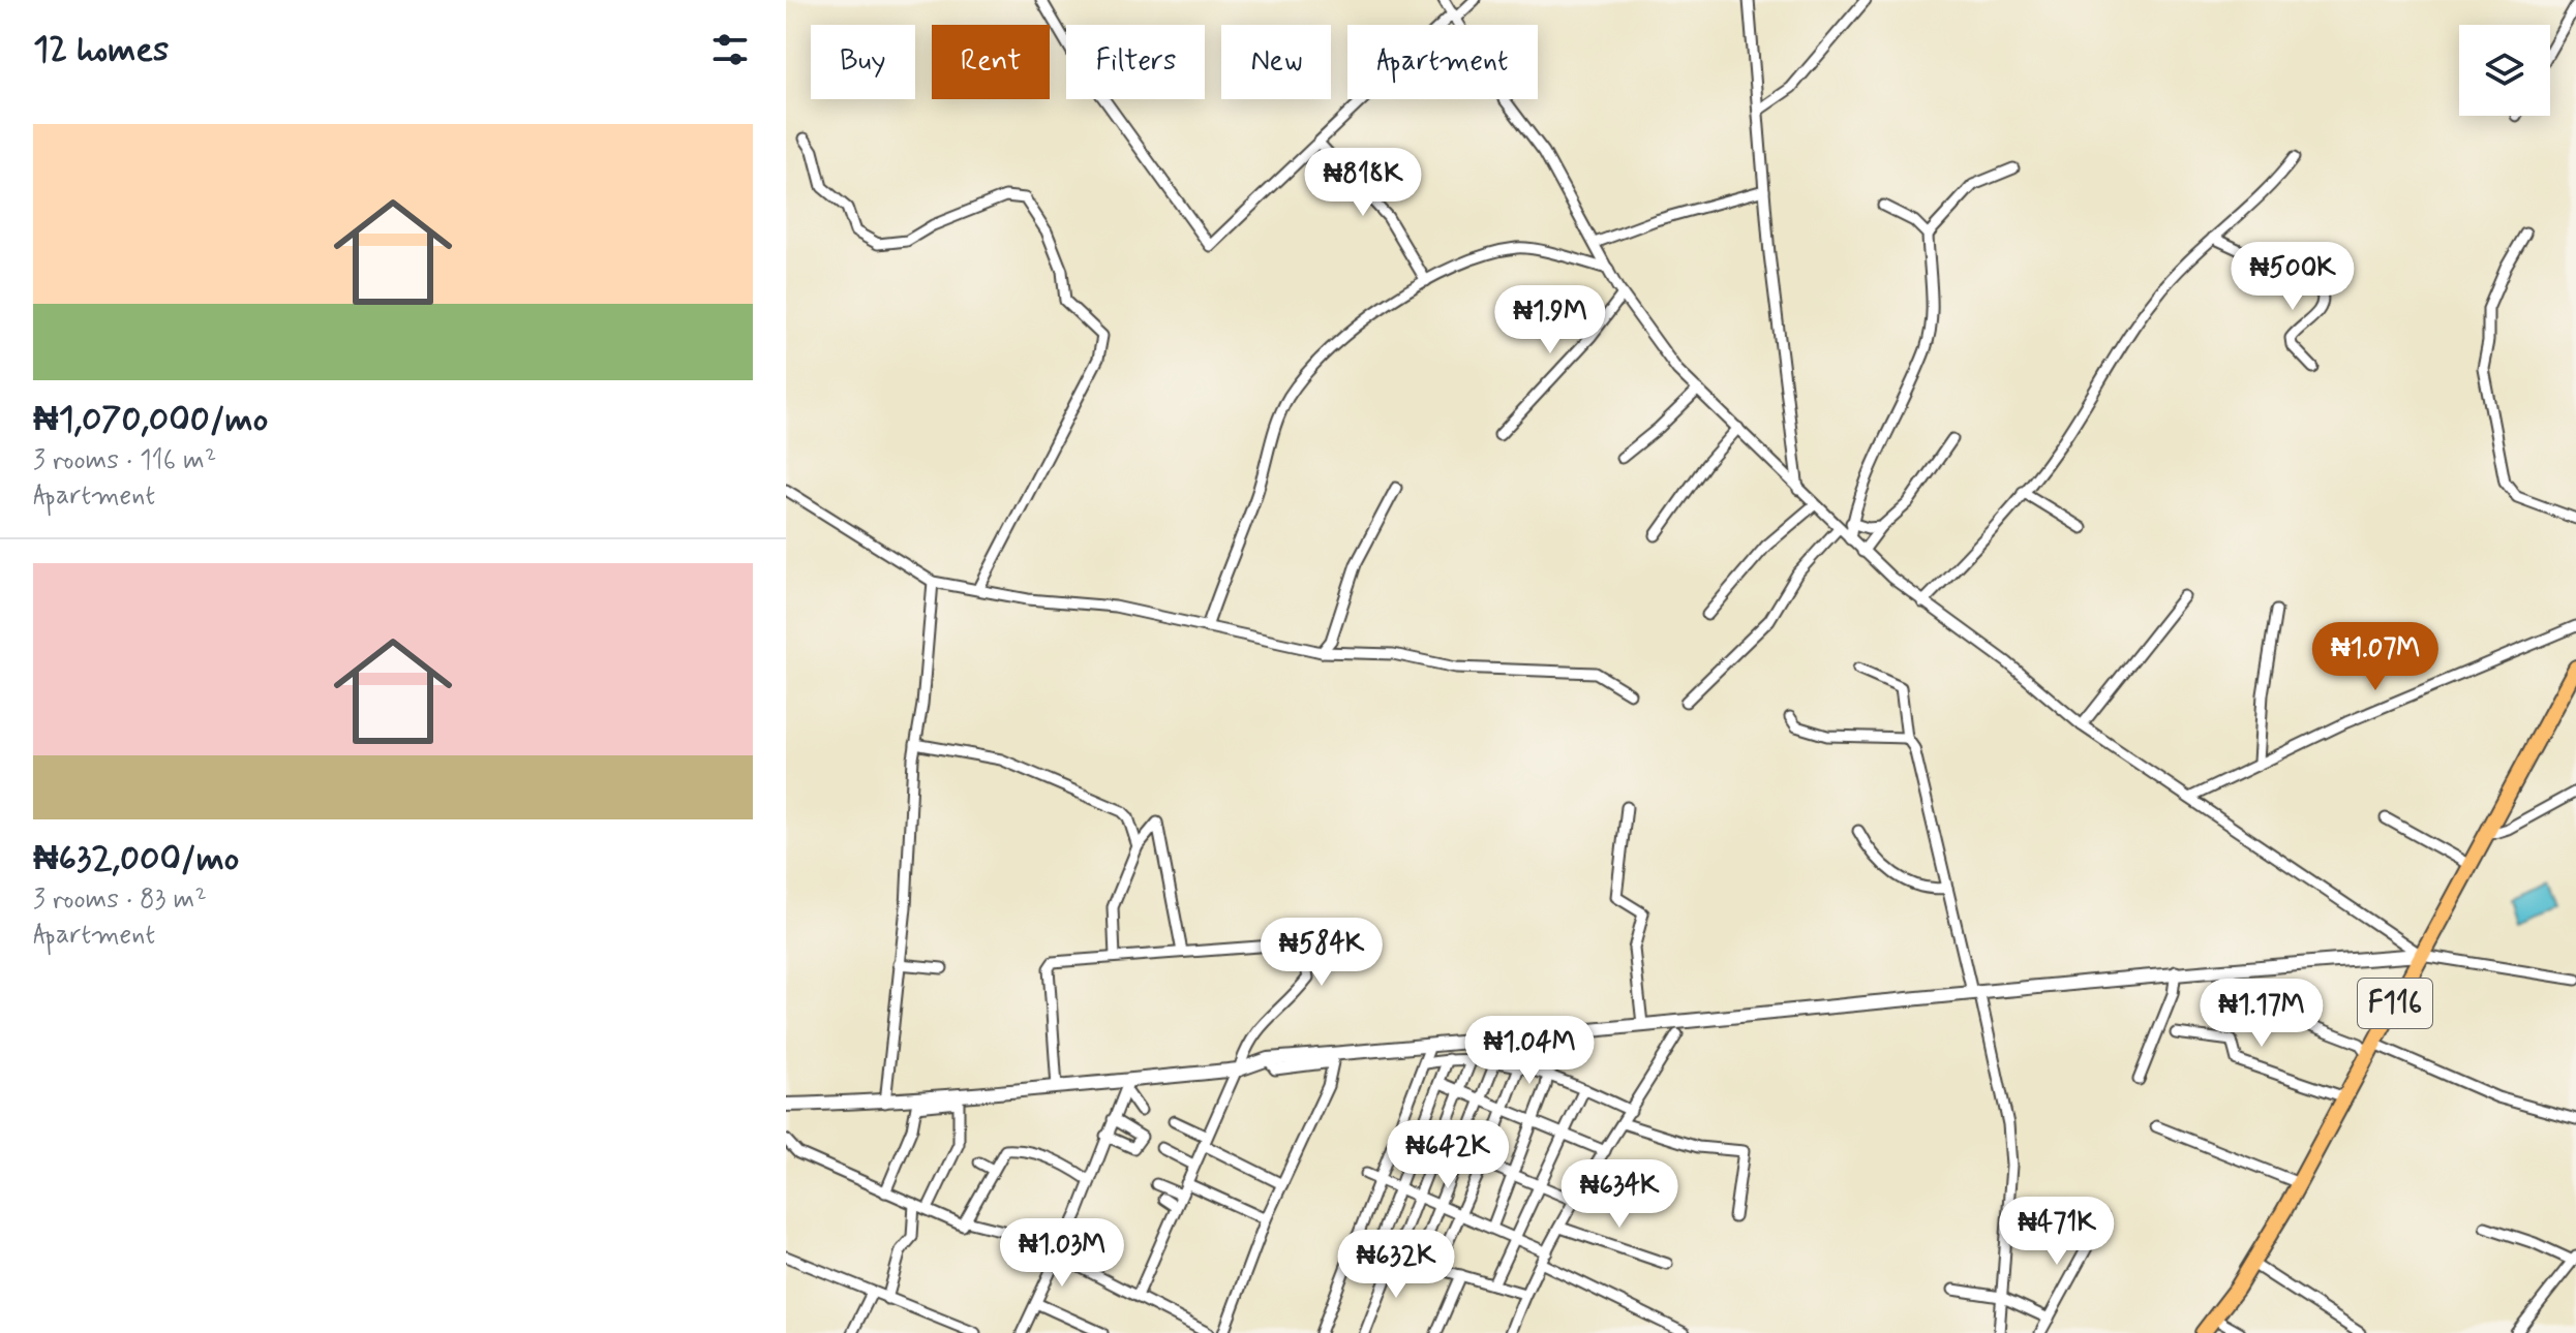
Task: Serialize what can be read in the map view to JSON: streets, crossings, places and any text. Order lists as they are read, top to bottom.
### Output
{
  "streets": {
    "main road": ["F116"]
  },
  "page": {
    "heading": "12 homes",
    "chip": [
      "Buy",
      "Rent",
      "Filters",
      "New",
      "Apartment"
    ],
    "list": [
      {
        "name": "₦1,070,000/mo",
        "note": "3 rooms · 116 m² · Apartment"
      },
      {
        "name": "₦632,000/mo",
        "note": "3 rooms · 83 m² · Apartment"
      }
    ],
    "price": [
      "₦818K",
      "₦500K",
      "₦1.9M",
      "₦1.07M",
      "₦584K",
      "₦1.17M",
      "₦1.04M",
      "₦642K",
      "₦634K",
      "₦471K",
      "₦1.03M",
      "₦632K"
    ]
  }
}
